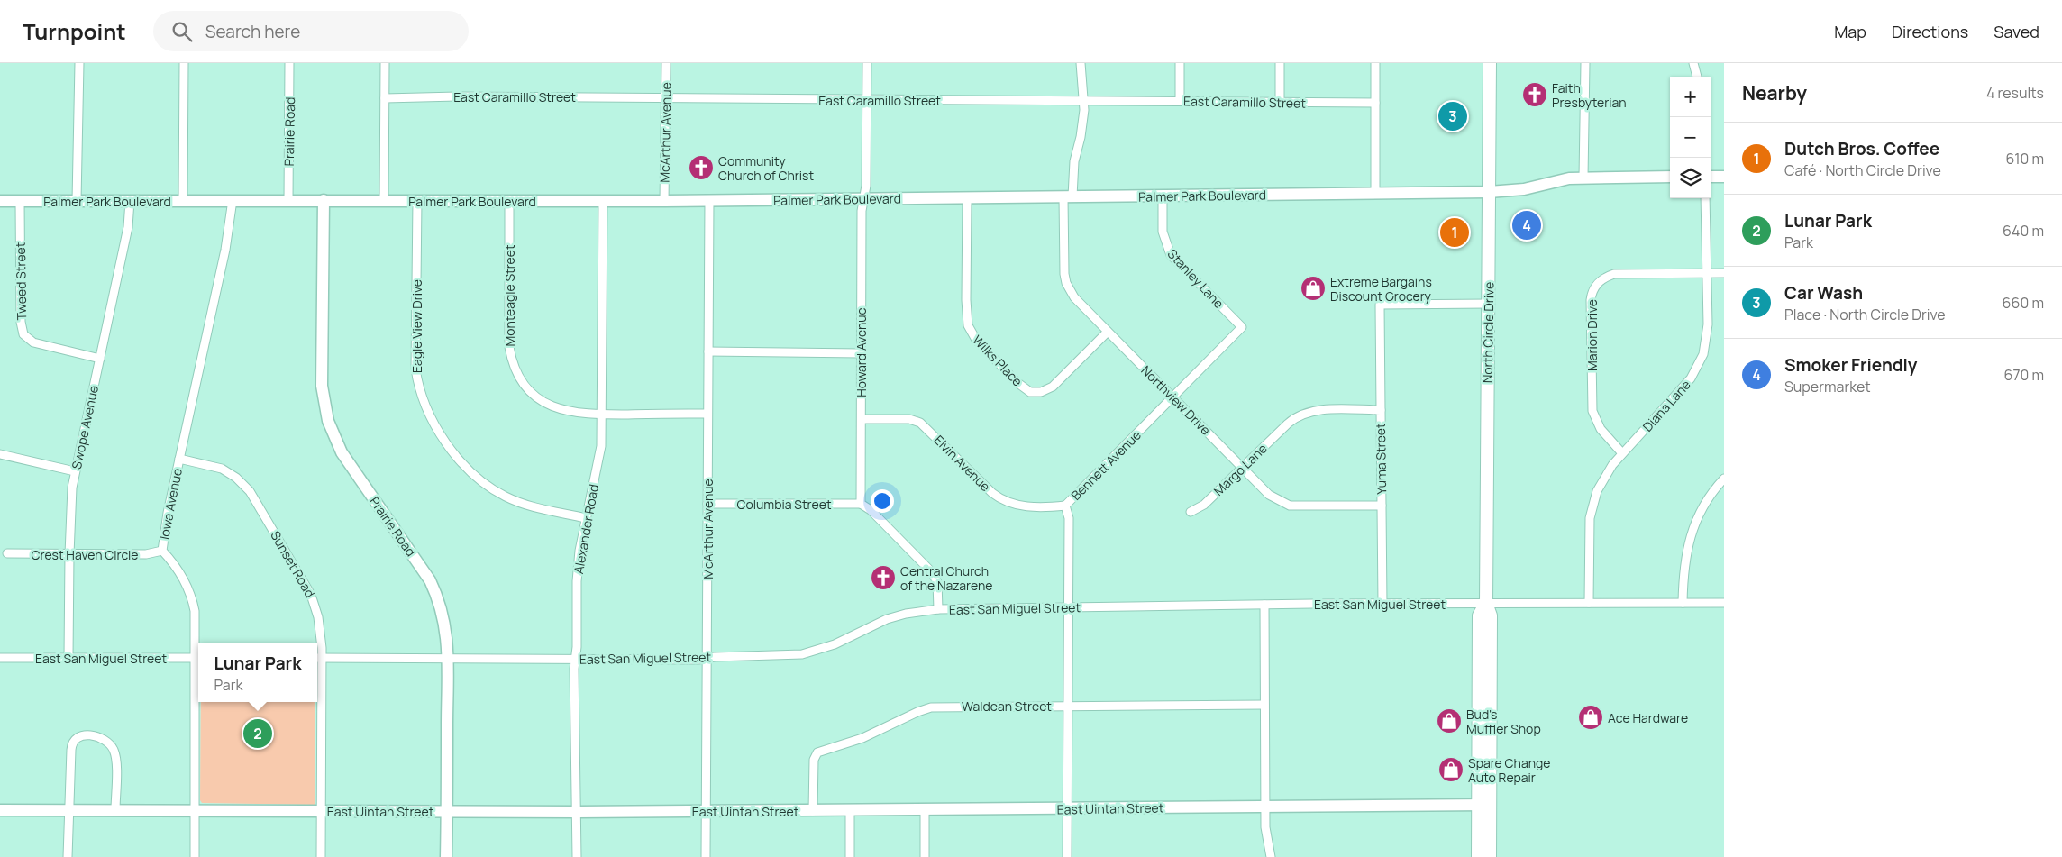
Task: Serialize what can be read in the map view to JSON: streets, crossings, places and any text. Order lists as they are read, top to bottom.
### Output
{
  "streets": {
    "main road": [
      "Prairie Road",
      "Palmer Park Boulevard",
      "North Circle Drive",
      "East Uintah Street"
    ],
    "street": [
      "East Caramillo Street",
      "McArthur Avenue",
      "Stanley Lane",
      "Tweed Street",
      "Monteagle Street",
      "Eagle View Drive",
      "Marion Drive",
      "Howard Avenue",
      "Wilks Place",
      "Northview Drive",
      "Diana Lane",
      "Swope Avenue",
      "Yuma Street",
      "Elvin Avenue",
      "Bennett Avenue",
      "Margo Lane",
      "Iowa Avenue",
      "Columbia Street",
      "Alexander Road",
      "Crest Haven Circle",
      "Sunset Road",
      "East San Miguel Street",
      "Waldean Street"
    ]
  },
  "crossings": [
    ["East Caramillo Street", "McArthur Avenue"],
    ["East Caramillo Street", "Howard Avenue"],
    ["East Caramillo Street", "Northview Drive"],
    ["Prairie Road", "Palmer Park Boulevard"],
    ["Prairie Road", "East San Miguel Street"],
    ["Prairie Road", "East Uintah Street"],
    ["McArthur Avenue", "Palmer Park Boulevard"],
    ["McArthur Avenue", "Monteagle Street"],
    ["McArthur Avenue", "Columbia Street"],
    ["McArthur Avenue", "East San Miguel Street"],
    ["McArthur Avenue", "East Uintah Street"],
    ["Palmer Park Boulevard", "Stanley Lane"],
    ["Palmer Park Boulevard", "Tweed Street"],
    ["Palmer Park Boulevard", "Monteagle Street"],
    ["Palmer Park Boulevard", "Eagle View Drive"],
    ["Palmer Park Boulevard", "North Circle Drive"],
    ["Palmer Park Boulevard", "Howard Avenue"],
    ["Palmer Park Boulevard", "Wilks Place"],
    ["Palmer Park Boulevard", "Northview Drive"],
    ["Palmer Park Boulevard", "Swope Avenue"],
    ["Palmer Park Boulevard", "Iowa Avenue"],
    ["Palmer Park Boulevard", "Alexander Road"],
    ["Stanley Lane", "Bennett Avenue"],
    ["Tweed Street", "Swope Avenue"],
    ["Monteagle Street", "Alexander Road"],
    ["Eagle View Drive", "Alexander Road"],
    ["North Circle Drive", "East San Miguel Street"],
    ["North Circle Drive", "East Uintah Street"],
    ["Marion Drive", "Diana Lane"],
    ["Howard Avenue", "Elvin Avenue"],
    ["Howard Avenue", "Columbia Street"],
    ["Wilks Place", "Northview Drive"],
    ["Northview Drive", "Yuma Street"],
    ["Northview Drive", "Bennett Avenue"],
    ["Northview Drive", "Margo Lane"],
    ["Diana Lane", "East San Miguel Street"],
    ["Swope Avenue", "Crest Haven Circle"],
    ["Swope Avenue", "East San Miguel Street"],
    ["Yuma Street", "Margo Lane"],
    ["Yuma Street", "East San Miguel Street"],
    ["Elvin Avenue", "Bennett Avenue"],
    ["Bennett Avenue", "East San Miguel Street"],
    ["Bennett Avenue", "Waldean Street"],
    ["Bennett Avenue", "East Uintah Street"],
    ["Iowa Avenue", "Crest Haven Circle"],
    ["Iowa Avenue", "Sunset Road"],
    ["Iowa Avenue", "East San Miguel Street"],
    ["Iowa Avenue", "East Uintah Street"],
    ["Alexander Road", "East San Miguel Street"],
    ["Alexander Road", "East Uintah Street"],
    ["Sunset Road", "East San Miguel Street"],
    ["Sunset Road", "East Uintah Street"],
    ["Waldean Street", "East Uintah Street"]
  ],
  "places": {
    "church": ["Faith Presbyterian", "Community Church of Christ", "Central Church of the Nazarene"],
    "shop": [
      "Extreme Bargains Discount Grocery",
      "Ace Hardware",
      "Bud's Muffler Shop",
      "Spare Change Auto Repair"
    ]
  },
  "page": {
    "header": "Turnpoint",
    "search": "Search here",
    "nav": ["Map", "Directions", "Saved"],
    "heading": ["Nearby", "4 results"],
    "map_buttons": ["+", "−"],
    "pins": [
      "3",
      "4",
      "1",
      "2"
    ],
    "list": [
      {
        "mark": "1",
        "name": "Dutch Bros. Coffee",
        "note": "Café · North Circle Drive",
        "value": "610 m"
      },
      {
        "mark": "2",
        "name": "Lunar Park",
        "note": "Park",
        "value": "640 m"
      },
      {
        "mark": "3",
        "name": "Car Wash",
        "note": "Place · North Circle Drive",
        "value": "660 m"
      },
      {
        "mark": "4",
        "name": "Smoker Friendly",
        "note": "Supermarket",
        "value": "670 m"
      }
    ],
    "popup": ["Lunar Park", "Park"]
  }
}
